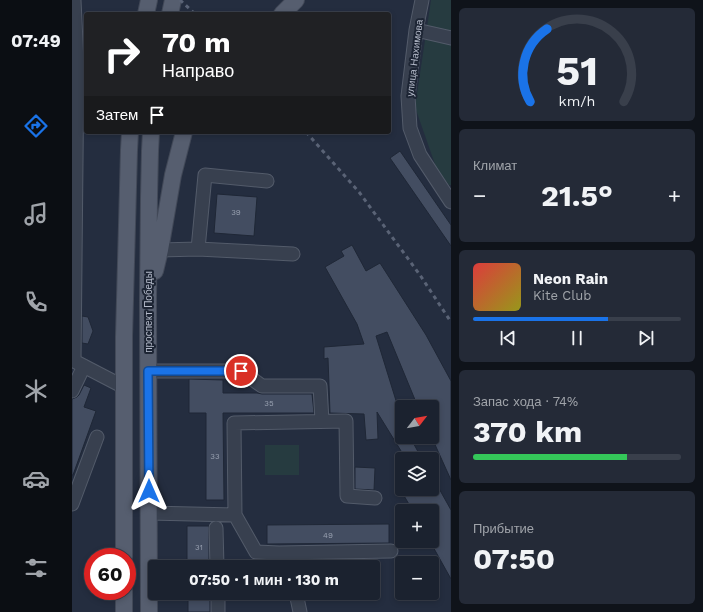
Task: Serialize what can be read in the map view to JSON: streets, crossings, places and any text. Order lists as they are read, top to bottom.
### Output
{
  "streets": {
    "main road": ["проспект Победы"],
    "street": ["улица Нахимова"]
  },
  "house_numbers": [
    "39",
    "35",
    "33",
    "49",
    "31"
  ],
  "north": "top right",
  "page": {
    "tabs": "07:49",
    "turn": ["70 m", "Направо"],
    "then": "Затем",
    "tile": [
      "Климат",
      ["Запас хода · 74%", "370 km"],
      ["Прибытие", "07:50"]
    ],
    "heat": ["−", "21.5°", "+"],
    "song": ["Neon Rain", "Kite Club"],
    "map_buttons": ["+", "−"],
    "limit": "60",
    "trip": "07:50 · 1 мин · 130 m",
    "gauge": ["51", "km/h"]
  }
}
